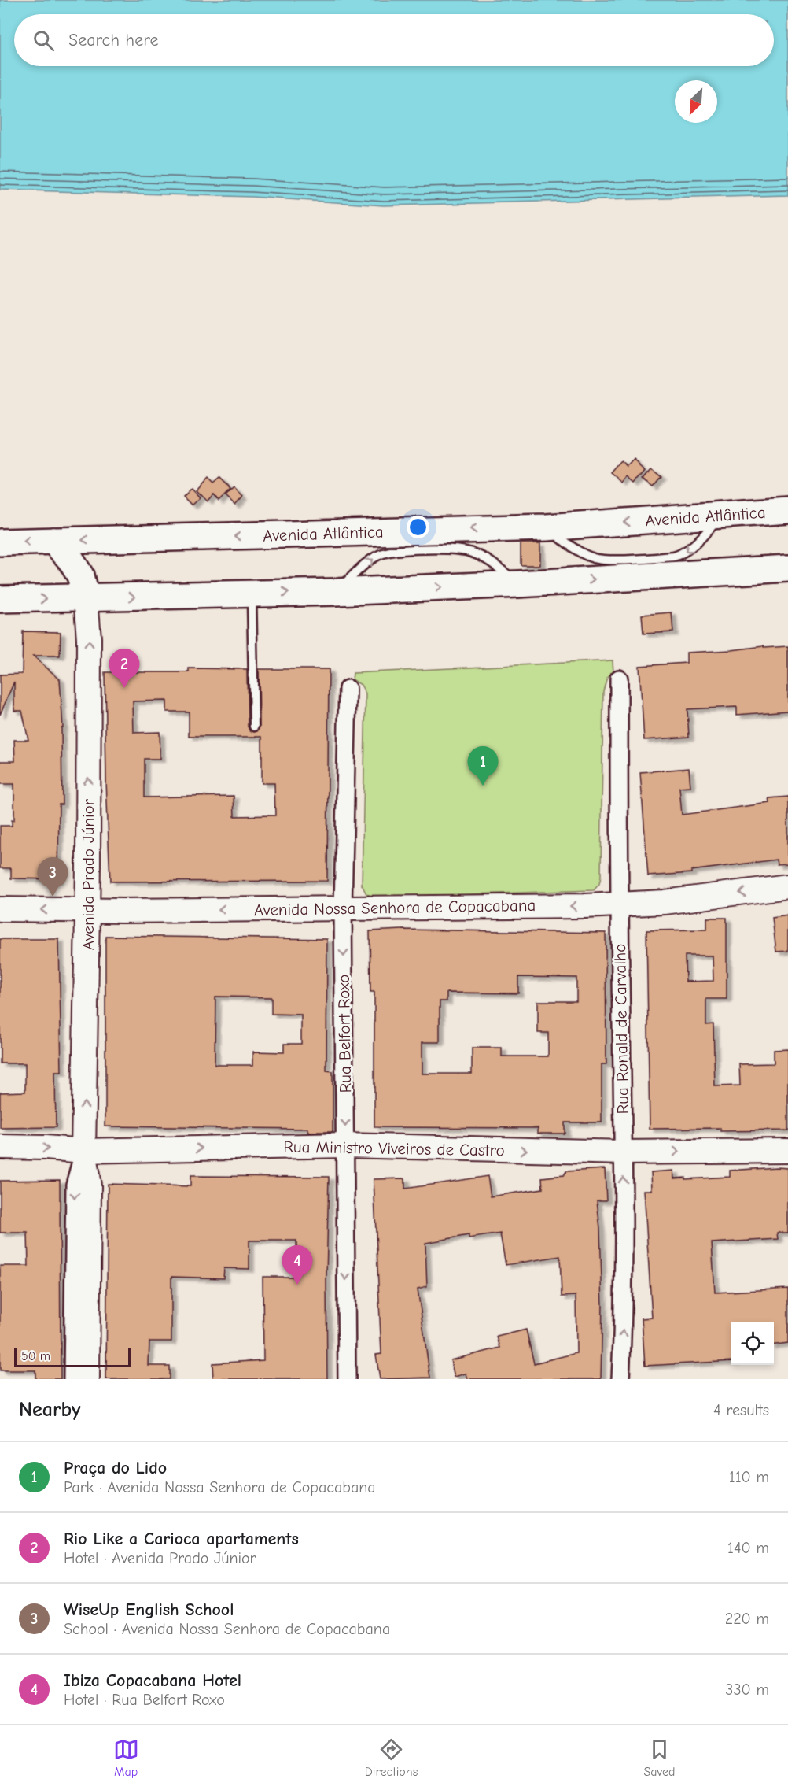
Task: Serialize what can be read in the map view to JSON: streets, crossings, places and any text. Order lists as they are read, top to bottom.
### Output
{
  "streets": {
    "highway": ["Avenida Atlântica"],
    "main road": ["Avenida Prado Júnior", "Avenida Nossa Senhora de Copacabana", "Rua Ministro Viveiros de Castro"],
    "street": ["Rua Ronald de Carvalho", "Rua Belfort Roxo"]
  },
  "crossings": [
    ["Avenida Prado Júnior", "Avenida Nossa Senhora de Copacabana"],
    ["Avenida Prado Júnior", "Rua Ministro Viveiros de Castro"],
    ["Avenida Nossa Senhora de Copacabana", "Rua Ronald de Carvalho"],
    ["Avenida Nossa Senhora de Copacabana", "Rua Belfort Roxo"],
    ["Rua Ronald de Carvalho", "Rua Ministro Viveiros de Castro"],
    ["Rua Belfort Roxo", "Rua Ministro Viveiros de Castro"]
  ],
  "one_way": ["Avenida Nossa Senhora de Copacabana", "Rua Belfort Roxo", "Rua Ministro Viveiros de Castro"],
  "scale_bar": "50 m",
  "north": "bottom left",
  "page": {
    "search": "Search here",
    "pins": [
      "2",
      "1",
      "3",
      "4"
    ],
    "scale": "50 m",
    "heading": ["Nearby", "4 results"],
    "list": [
      {
        "mark": "1",
        "name": "Praça do Lido",
        "note": "Park · Avenida Nossa Senhora de Copacabana",
        "value": "110 m"
      },
      {
        "mark": "2",
        "name": "Rio Like a Carioca apartaments",
        "note": "Hotel · Avenida Prado Júnior",
        "value": "140 m"
      },
      {
        "mark": "3",
        "name": "WiseUp English School",
        "note": "School · Avenida Nossa Senhora de Copacabana",
        "value": "220 m"
      },
      {
        "mark": "4",
        "name": "Ibiza Copacabana Hotel",
        "note": "Hotel · Rua Belfort Roxo",
        "value": "330 m"
      }
    ],
    "nav": ["Map", "Directions", "Saved"]
  }
}
